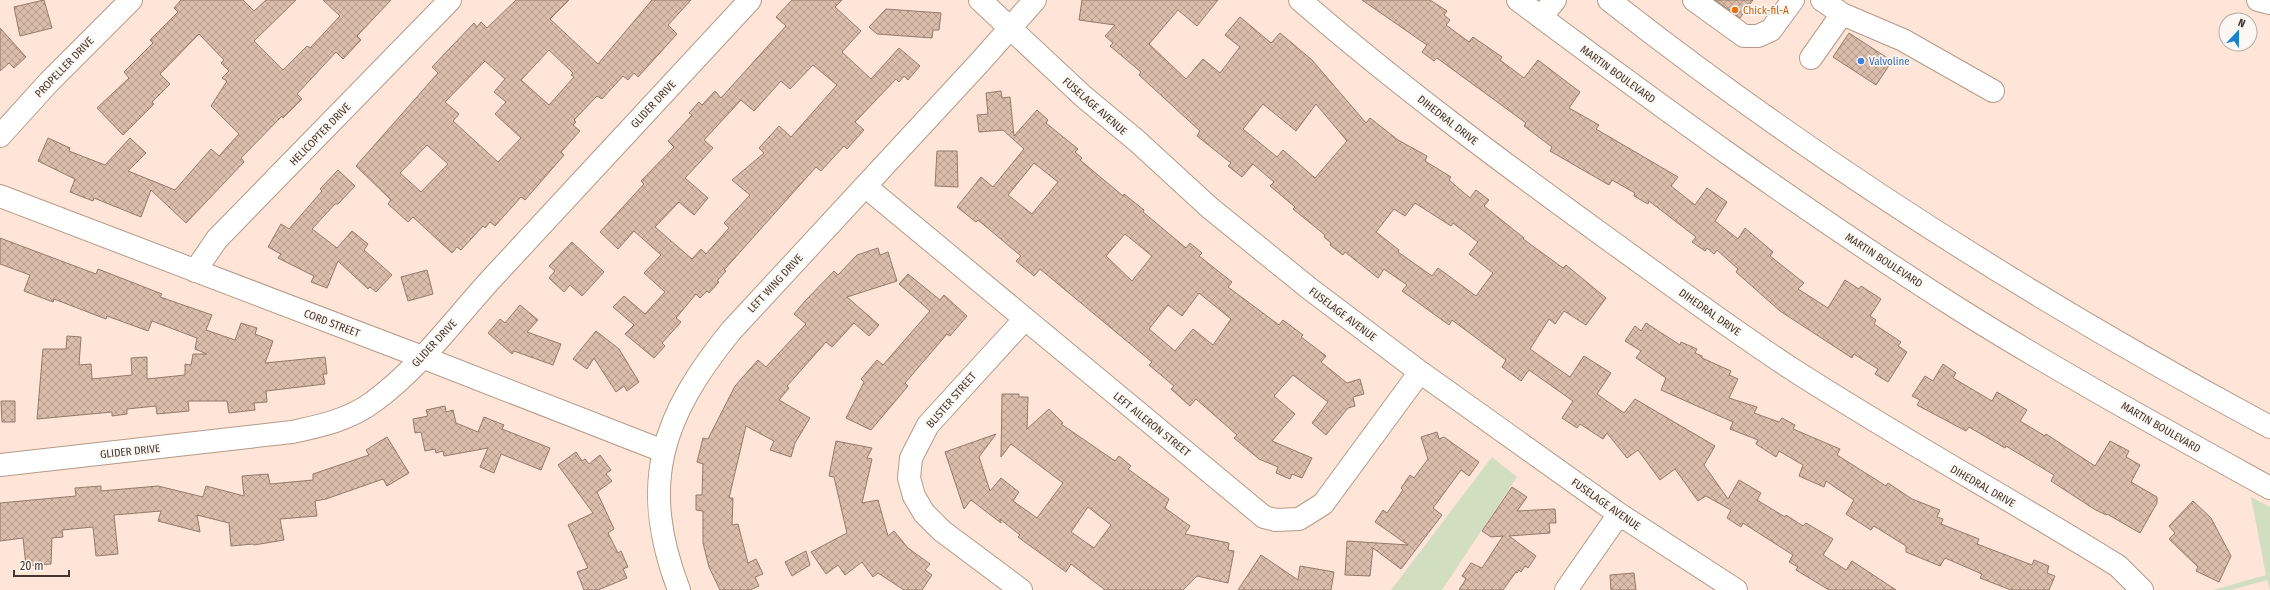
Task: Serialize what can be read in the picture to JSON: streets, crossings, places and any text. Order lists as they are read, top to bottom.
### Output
{
  "streets": {
    "street": [
      "PROPELLER DRIVE",
      "MARTIN BOULEVARD",
      "GLIDER DRIVE",
      "FUSELAGE AVENUE",
      "DIHEDRAL DRIVE",
      "HELICOPTER DRIVE",
      "LEFT WING DRIVE",
      "CORD STREET",
      "BLISTER STREET",
      "LEFT AILERON STREET"
    ]
  },
  "crossings": [
    ["GLIDER DRIVE", "CORD STREET"],
    ["FUSELAGE AVENUE", "LEFT WING DRIVE"],
    ["FUSELAGE AVENUE", "LEFT AILERON STREET"],
    ["HELICOPTER DRIVE", "CORD STREET"],
    ["LEFT WING DRIVE", "CORD STREET"],
    ["LEFT WING DRIVE", "LEFT AILERON STREET"],
    ["BLISTER STREET", "LEFT AILERON STREET"]
  ],
  "places": ["Chick-fil-A", "Valvoline"],
  "scale_bar": "20 m",
  "north": "top"
}
